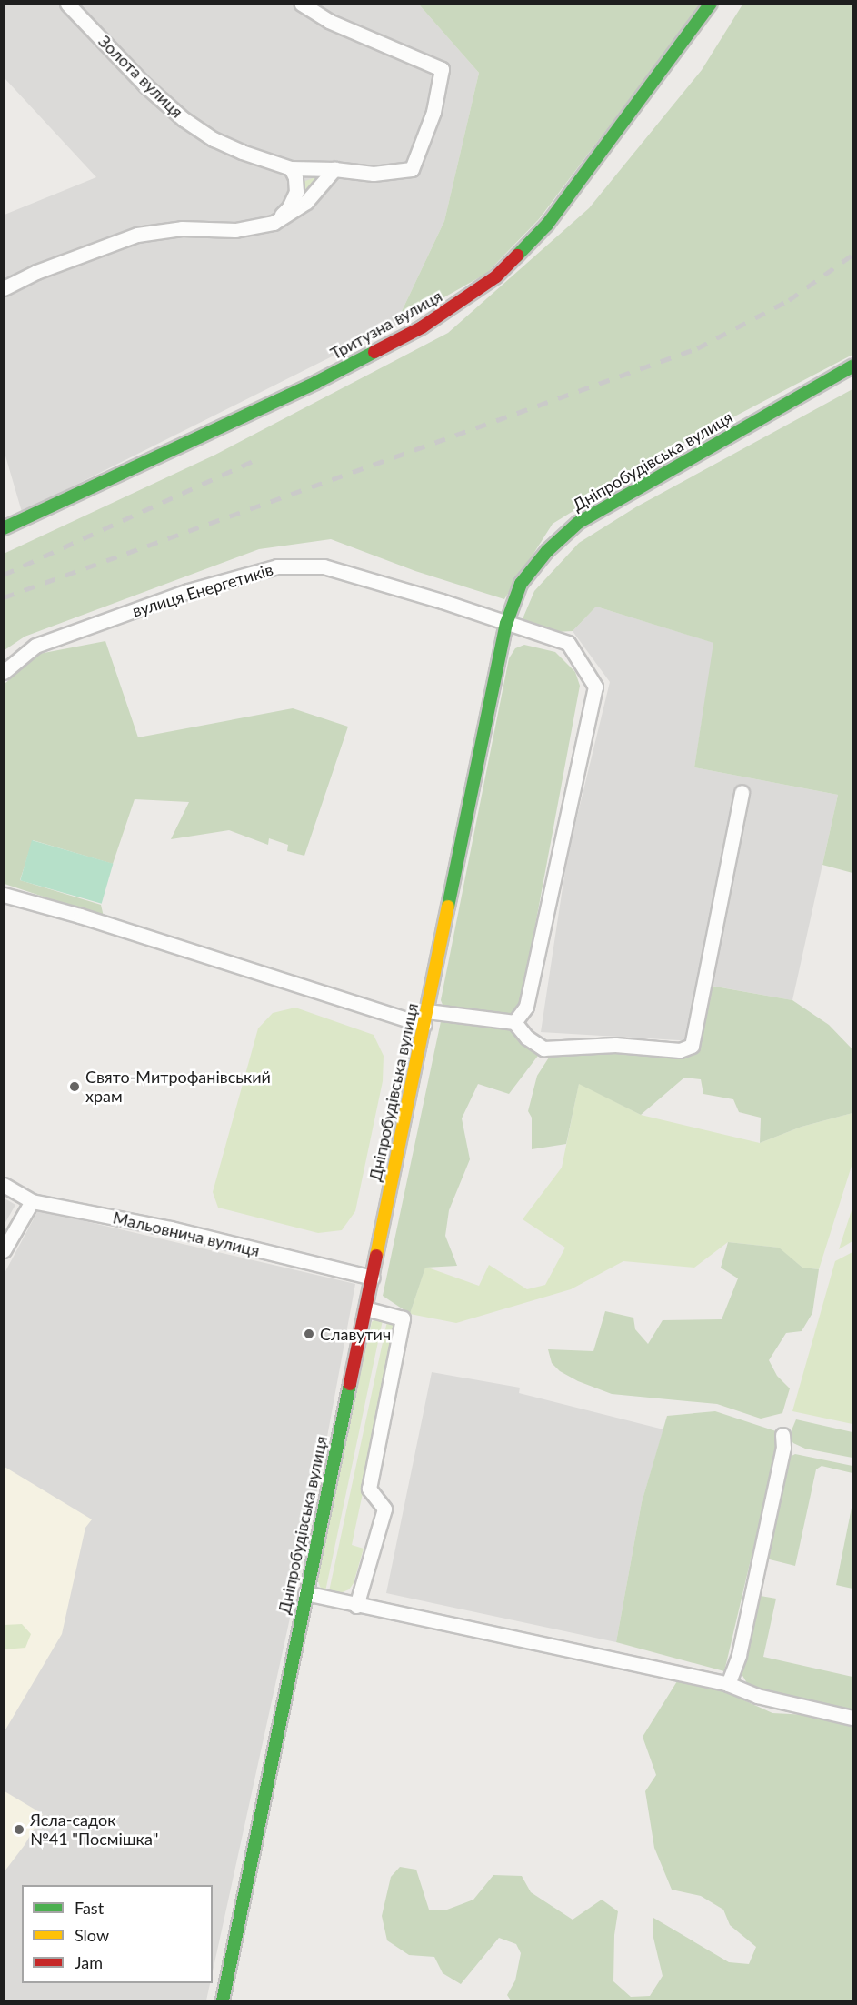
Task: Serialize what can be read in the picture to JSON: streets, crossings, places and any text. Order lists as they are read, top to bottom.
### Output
{
  "streets": {
    "street": [
      "Золота вулиця",
      "Тритузна вулиця",
      "Дніпробудівська вулиця",
      "вулиця Енергетиків",
      "Мальовнича вулиця"
    ]
  },
  "crossings": [
    ["Дніпробудівська вулиця", "вулиця Енергетиків"],
    ["Дніпробудівська вулиця", "Мальовнича вулиця"]
  ],
  "places": ["Свято-Митрофанівський храм", "Славутич", "Ясла-садок №41 \"Посмішка\""],
  "legend": ["Fast", "Slow", "Jam"]
}
